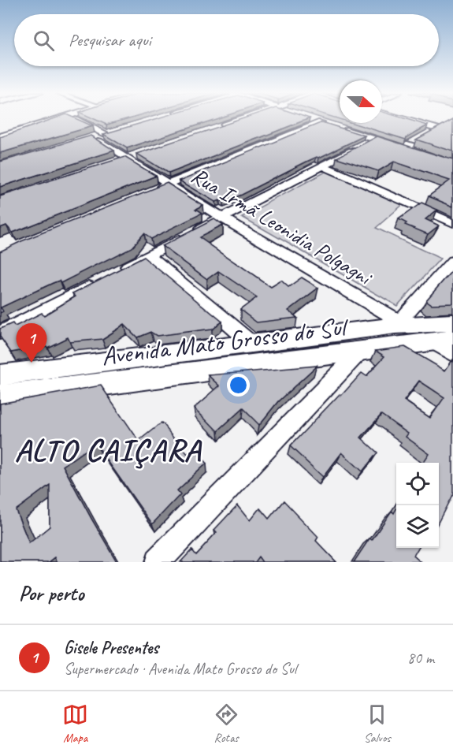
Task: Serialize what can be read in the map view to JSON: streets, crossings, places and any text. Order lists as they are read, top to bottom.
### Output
{
  "streets": {
    "main road": ["Avenida Mato Grosso do Sul"],
    "street": ["Rua Irmã Leonidia Polgagni"]
  },
  "crossings": [
    ["Rua Irmã Leonidia Polgagni", "Avenida Mato Grosso do Sul"]
  ],
  "districts": ["ALTO CAIÇARA"],
  "north": "right",
  "page": {
    "search": "Pesquisar aqui",
    "pins": "1",
    "heading": "Por perto",
    "list": [
      {
        "mark": "1",
        "name": "Gisele Presentes",
        "note": "Supermercado · Avenida Mato Grosso do Sul",
        "value": "80 m"
      }
    ],
    "nav": ["Mapa", "Rotas", "Salvos"]
  }
}
